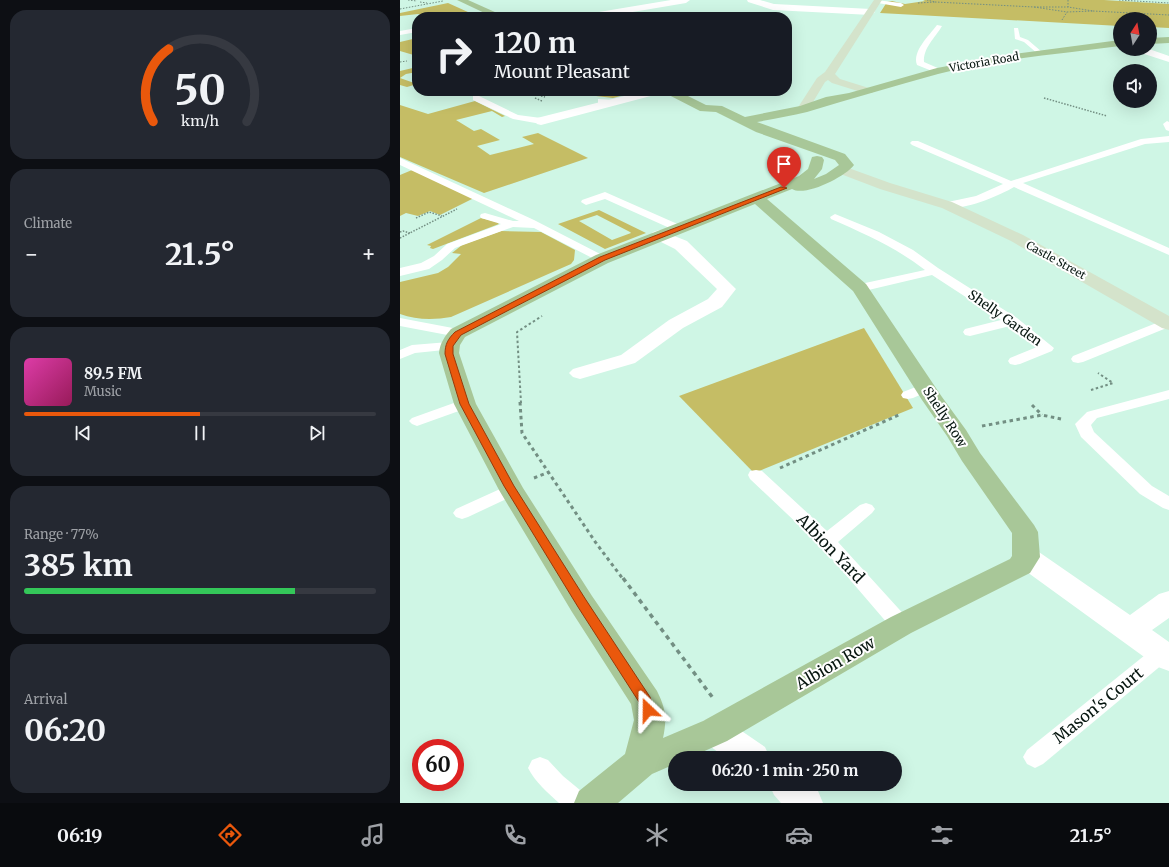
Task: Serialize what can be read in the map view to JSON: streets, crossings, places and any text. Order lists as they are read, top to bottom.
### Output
{
  "streets": {
    "main road": [
      "Victoria Road",
      "Castle Street",
      "Shelly Row",
      "Albion Row"
    ],
    "lane": ["Shelly Garden", "Albion Yard", "Mason's Court"]
  },
  "crossings": [
    ["Shelly Row", "Albion Row"],
    ["Albion Yard", "Albion Row"]
  ],
  "north": "top",
  "page": {
    "turn": ["120 m", "Mount Pleasant"],
    "tile": [
      "Climate",
      ["Range · 77%", "385 km"],
      ["Arrival", "06:20"]
    ],
    "heat": ["−", "21.5°", "+"],
    "song": ["89.5 FM", "Music"],
    "limit": "60",
    "trip": "06:20 · 1 min · 250 m",
    "tabs": ["06:19", "21.5°"],
    "gauge": ["50", "km/h"]
  }
}
